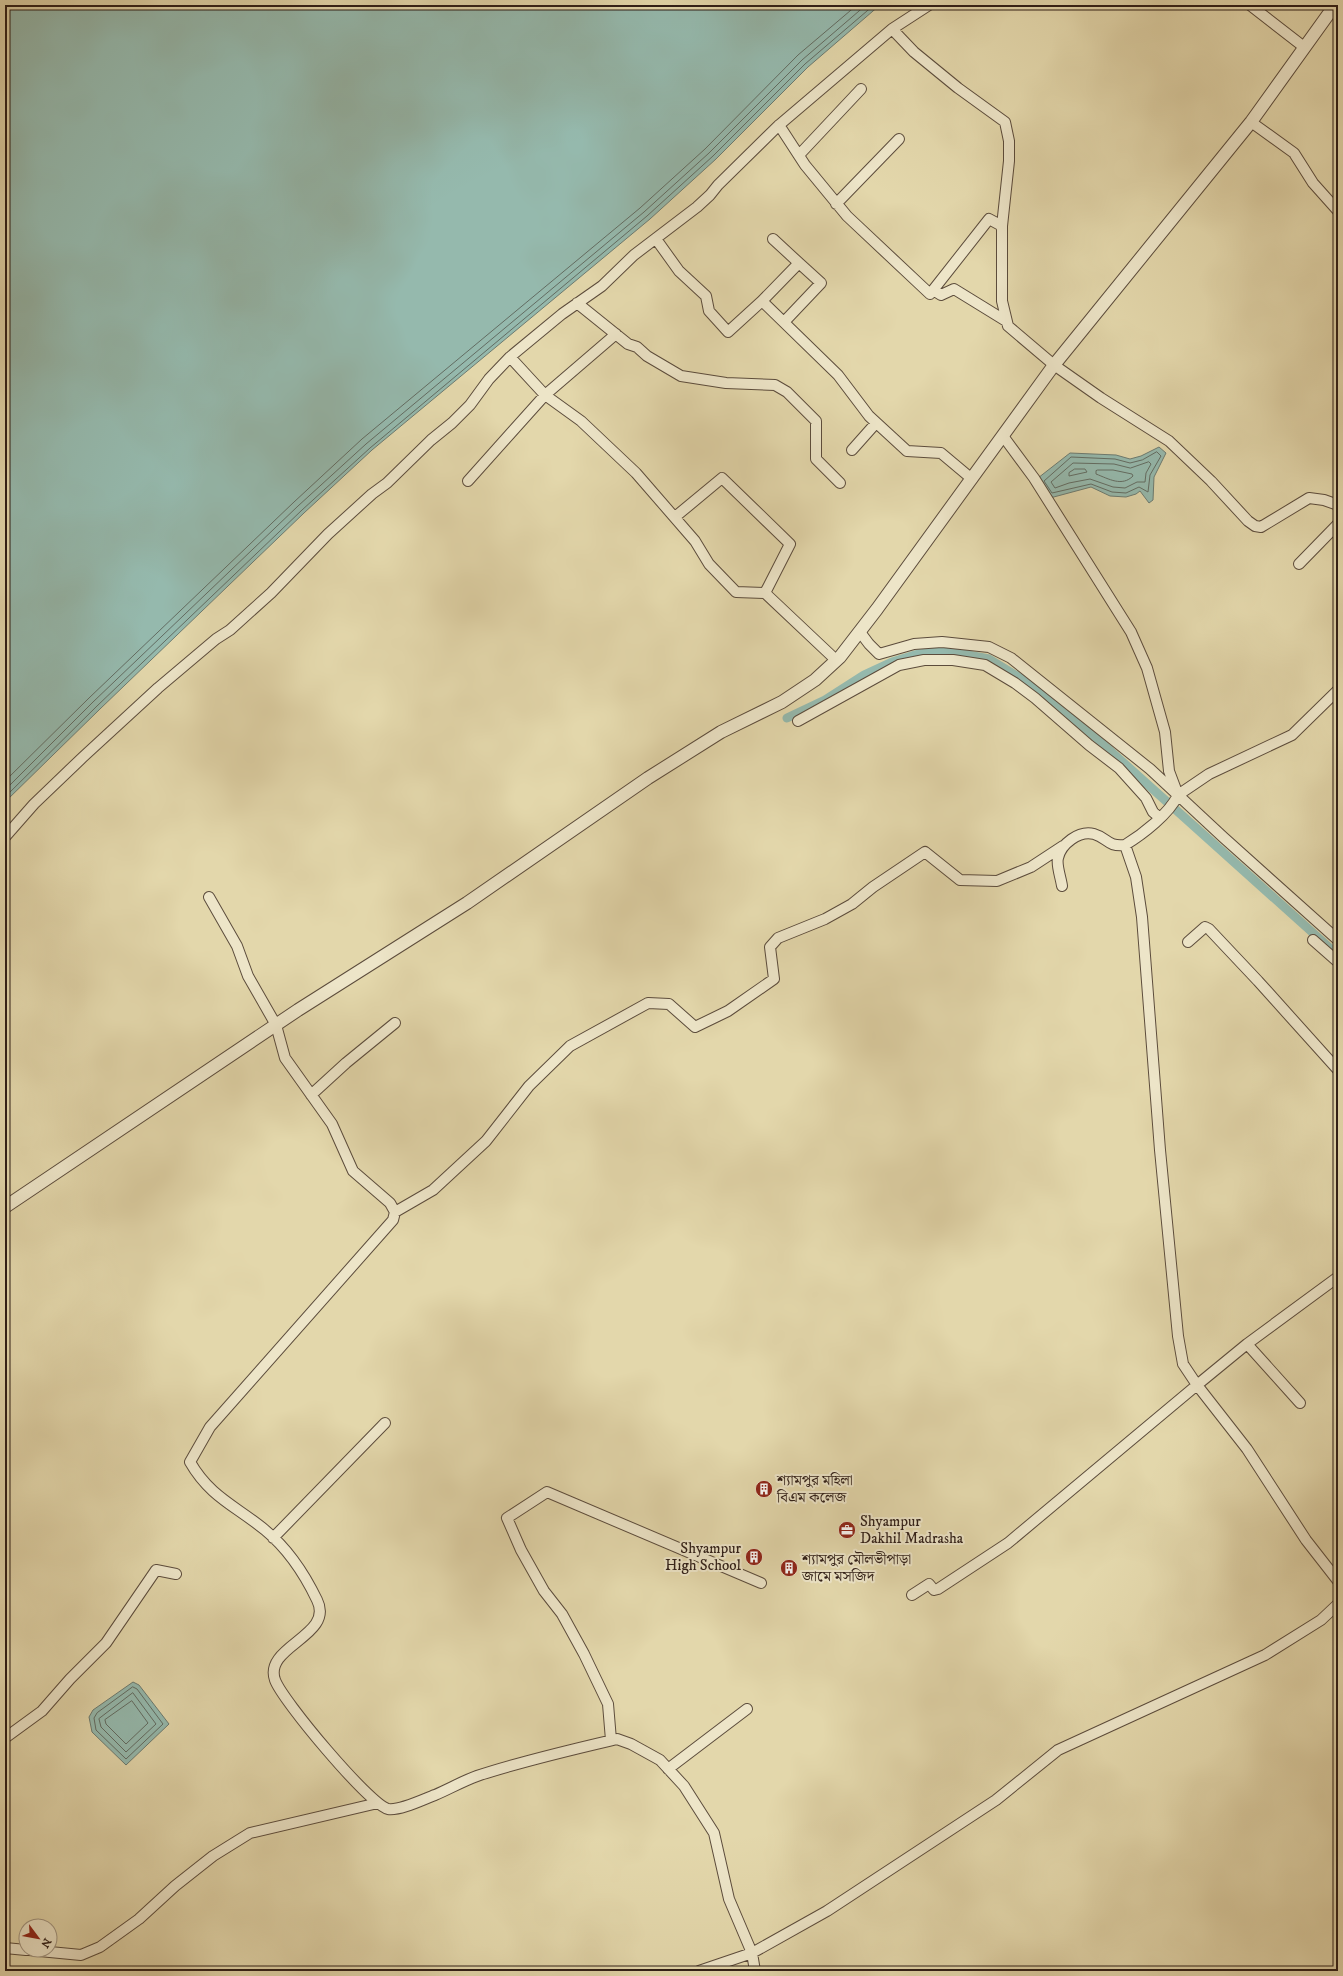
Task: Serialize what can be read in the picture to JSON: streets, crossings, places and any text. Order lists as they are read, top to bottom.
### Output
{
  "places": {
    "building": ["শ্যামপুর মহিলা বিএম কলেজ", "Shyampur High School", "শ্যামপুর মৌলভীপাড়া জামে মসজিদ"],
    "office": ["Shyampur Dakhil Madrasha"]
  },
  "north": "bottom right"
}
